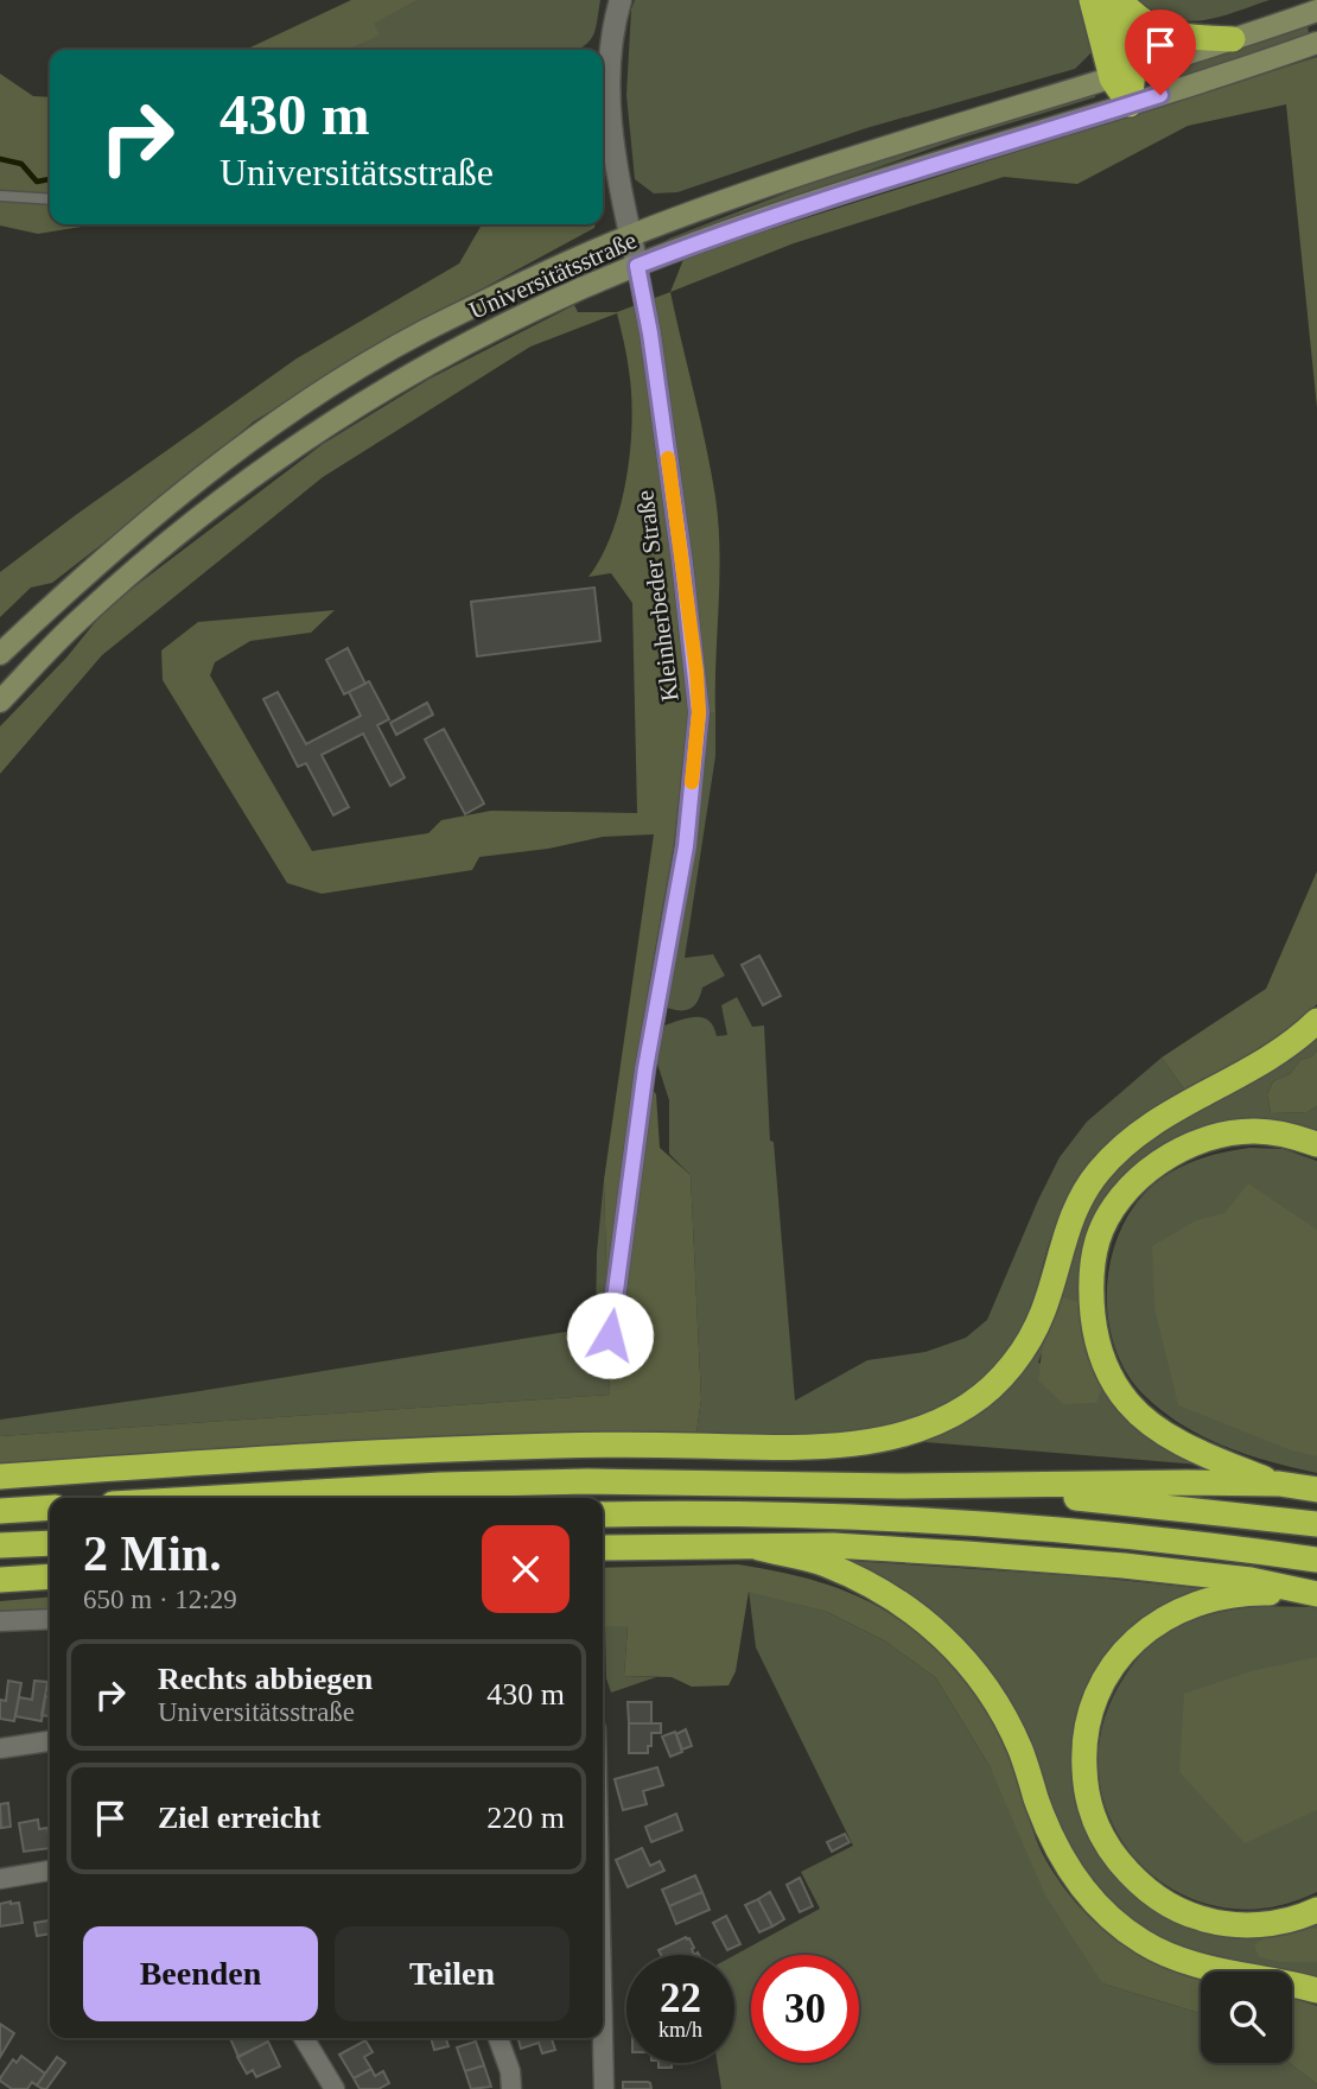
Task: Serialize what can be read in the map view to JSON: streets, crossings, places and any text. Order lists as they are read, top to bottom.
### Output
{
  "streets": {
    "main road": ["Universitätsstraße"],
    "street": ["Kleinherbeder Straße"]
  },
  "crossings": [
    ["Universitätsstraße", "Kleinherbeder Straße"]
  ],
  "page": {
    "turn": ["430 m", "Universitätsstraße"],
    "heading": ["2 Min.", "650 m · 12:29"],
    "list": [
      {
        "name": "Rechts abbiegen",
        "note": "Universitätsstraße",
        "value": "430 m"
      },
      {
        "name": "Ziel erreicht",
        "value": "220 m"
      }
    ],
    "buttons": ["Beenden", "Teilen"],
    "speed": "22 km/h",
    "limit": "30"
  }
}
